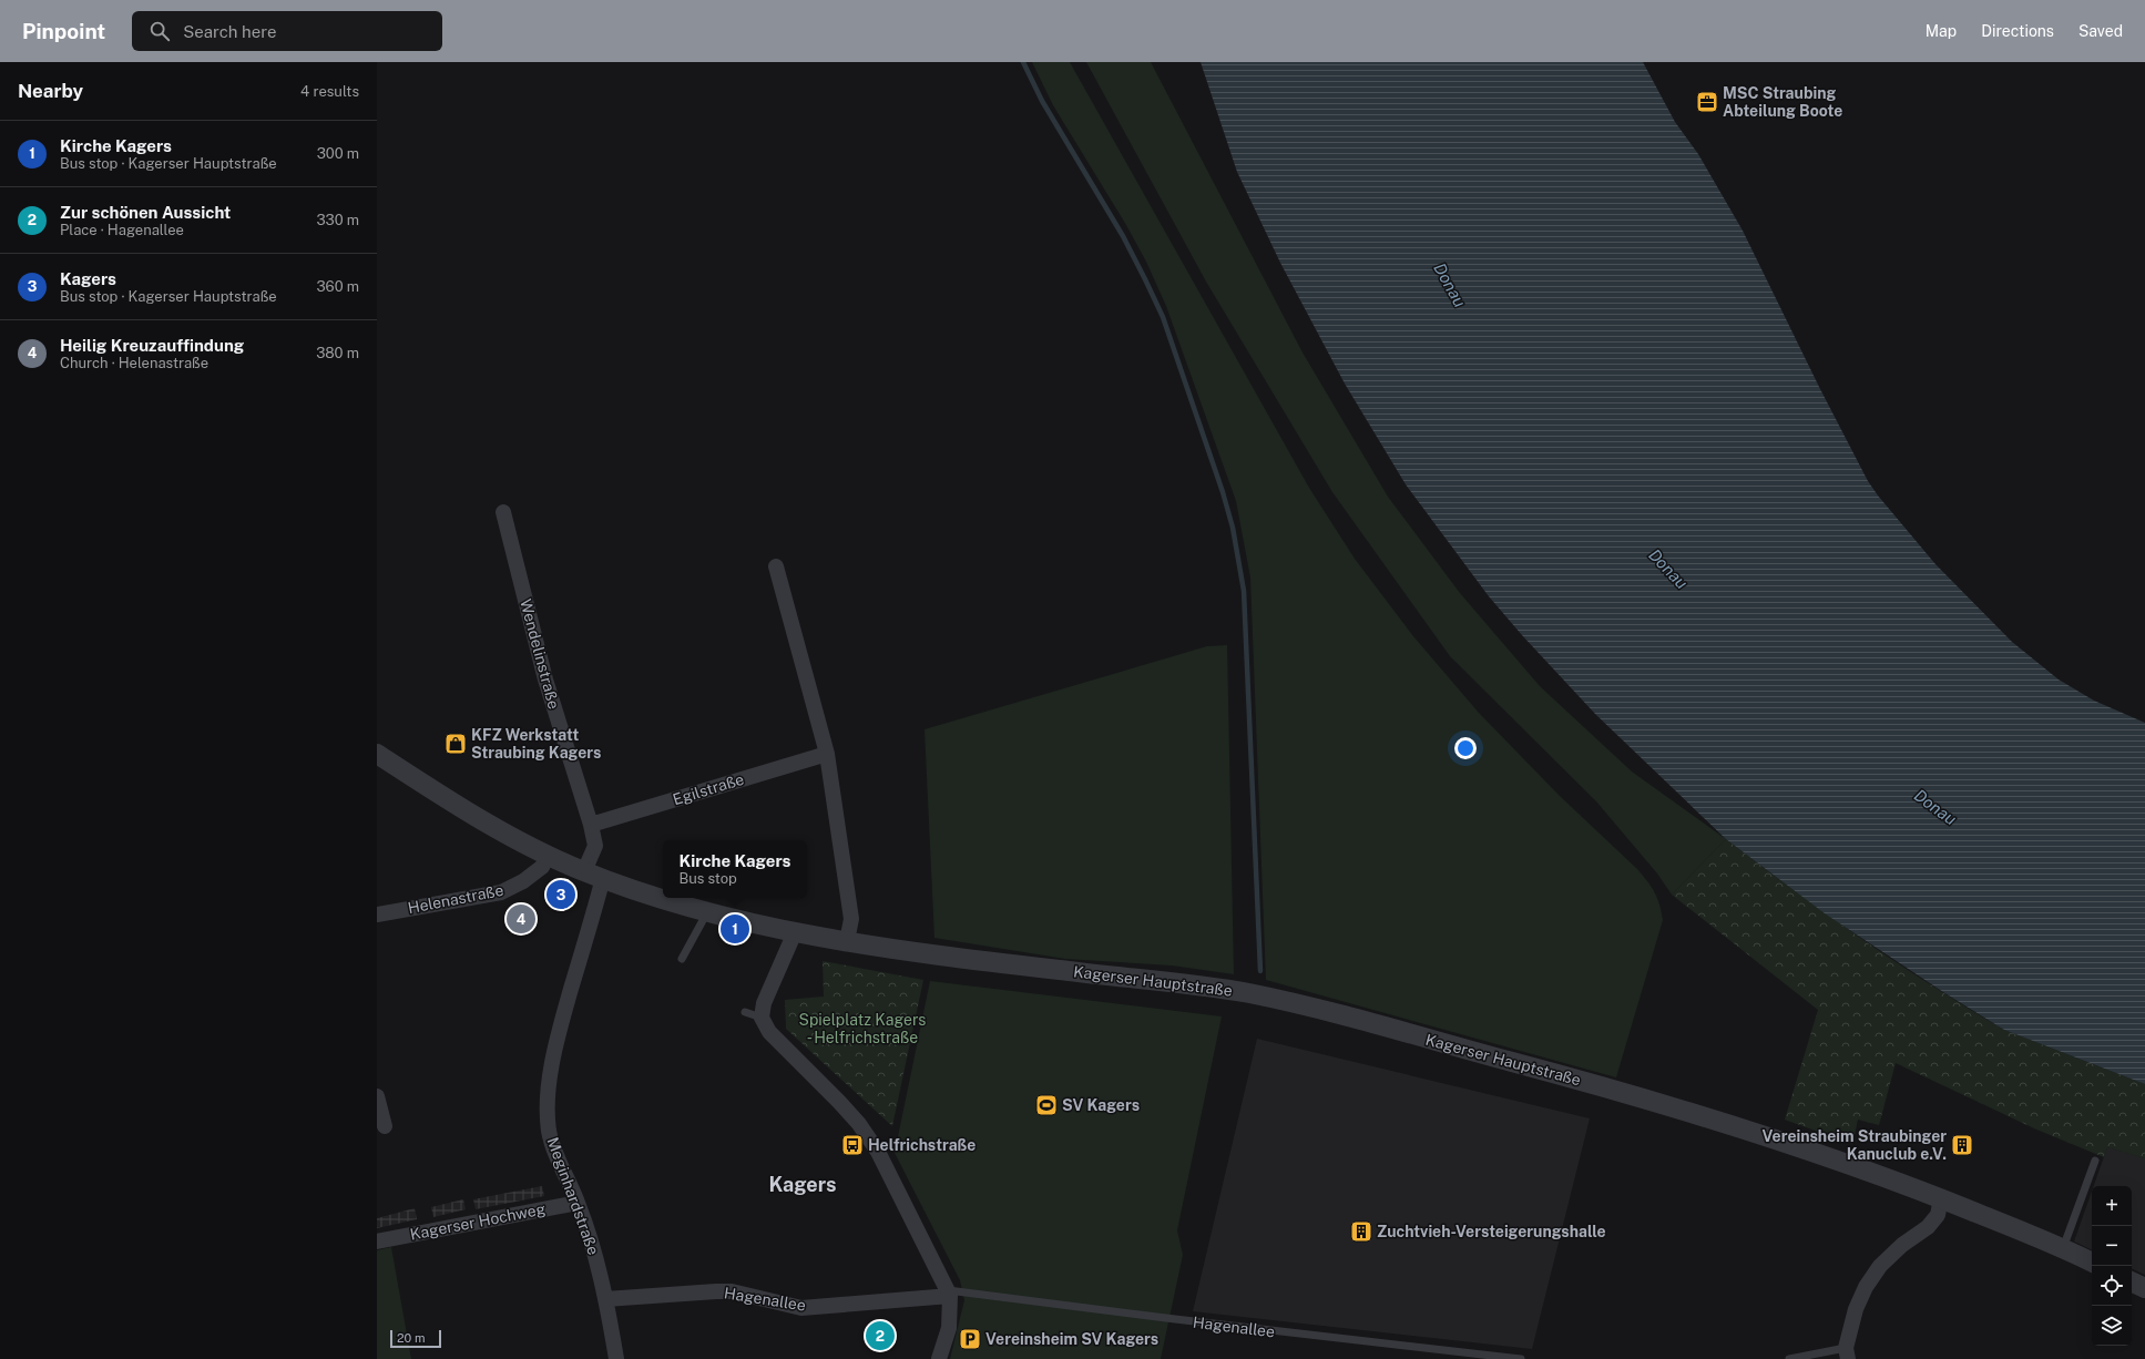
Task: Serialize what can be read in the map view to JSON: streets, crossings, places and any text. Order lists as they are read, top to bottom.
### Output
{
  "streets": {
    "street": [
      "Wendelinstraße",
      "Egilstraße",
      "Helenastraße",
      "Kagerser Hauptstraße",
      "Meginhardstraße",
      "Kagerser Hochweg",
      "Hagenallee"
    ]
  },
  "crossings": [
    ["Wendelinstraße", "Egilstraße"],
    ["Wendelinstraße", "Kagerser Hauptstraße"],
    ["Helenastraße", "Kagerser Hauptstraße"],
    ["Kagerser Hauptstraße", "Meginhardstraße"],
    ["Meginhardstraße", "Kagerser Hochweg"],
    ["Meginhardstraße", "Hagenallee"]
  ],
  "districts": ["Kagers"],
  "water": ["Donau"],
  "parks": ["Spielplatz Kagers - Helfrichstraße"],
  "places": {
    "office": ["MSC Straubing Abteilung Boote"],
    "shop": ["KFZ Werkstatt Straubing Kagers"],
    "sports": ["SV Kagers"],
    "bus stop": ["Helfrichstraße"],
    "building": ["Vereinsheim Straubinger Kanuclub e.V.", "Zuchtvieh-Versteigerungshalle"],
    "parking": ["Vereinsheim SV Kagers"]
  },
  "scale_bar": "20 m",
  "page": {
    "header": "Pinpoint",
    "search": "Search here",
    "nav": ["Map", "Directions", "Saved"],
    "heading": ["Nearby", "4 results"],
    "list": [
      {
        "mark": "1",
        "name": "Kirche Kagers",
        "note": "Bus stop · Kagerser Hauptstraße",
        "value": "300 m"
      },
      {
        "mark": "2",
        "name": "Zur schönen Aussicht",
        "note": "Place · Hagenallee",
        "value": "330 m"
      },
      {
        "mark": "3",
        "name": "Kagers",
        "note": "Bus stop · Kagerser Hauptstraße",
        "value": "360 m"
      },
      {
        "mark": "4",
        "name": "Heilig Kreuzauffindung",
        "note": "Church · Helenastraße",
        "value": "380 m"
      }
    ],
    "popup": ["Kirche Kagers", "Bus stop"],
    "pins": [
      "3",
      "4",
      "1",
      "2"
    ],
    "map_buttons": ["+", "−"],
    "scale": "20 m"
  }
}
